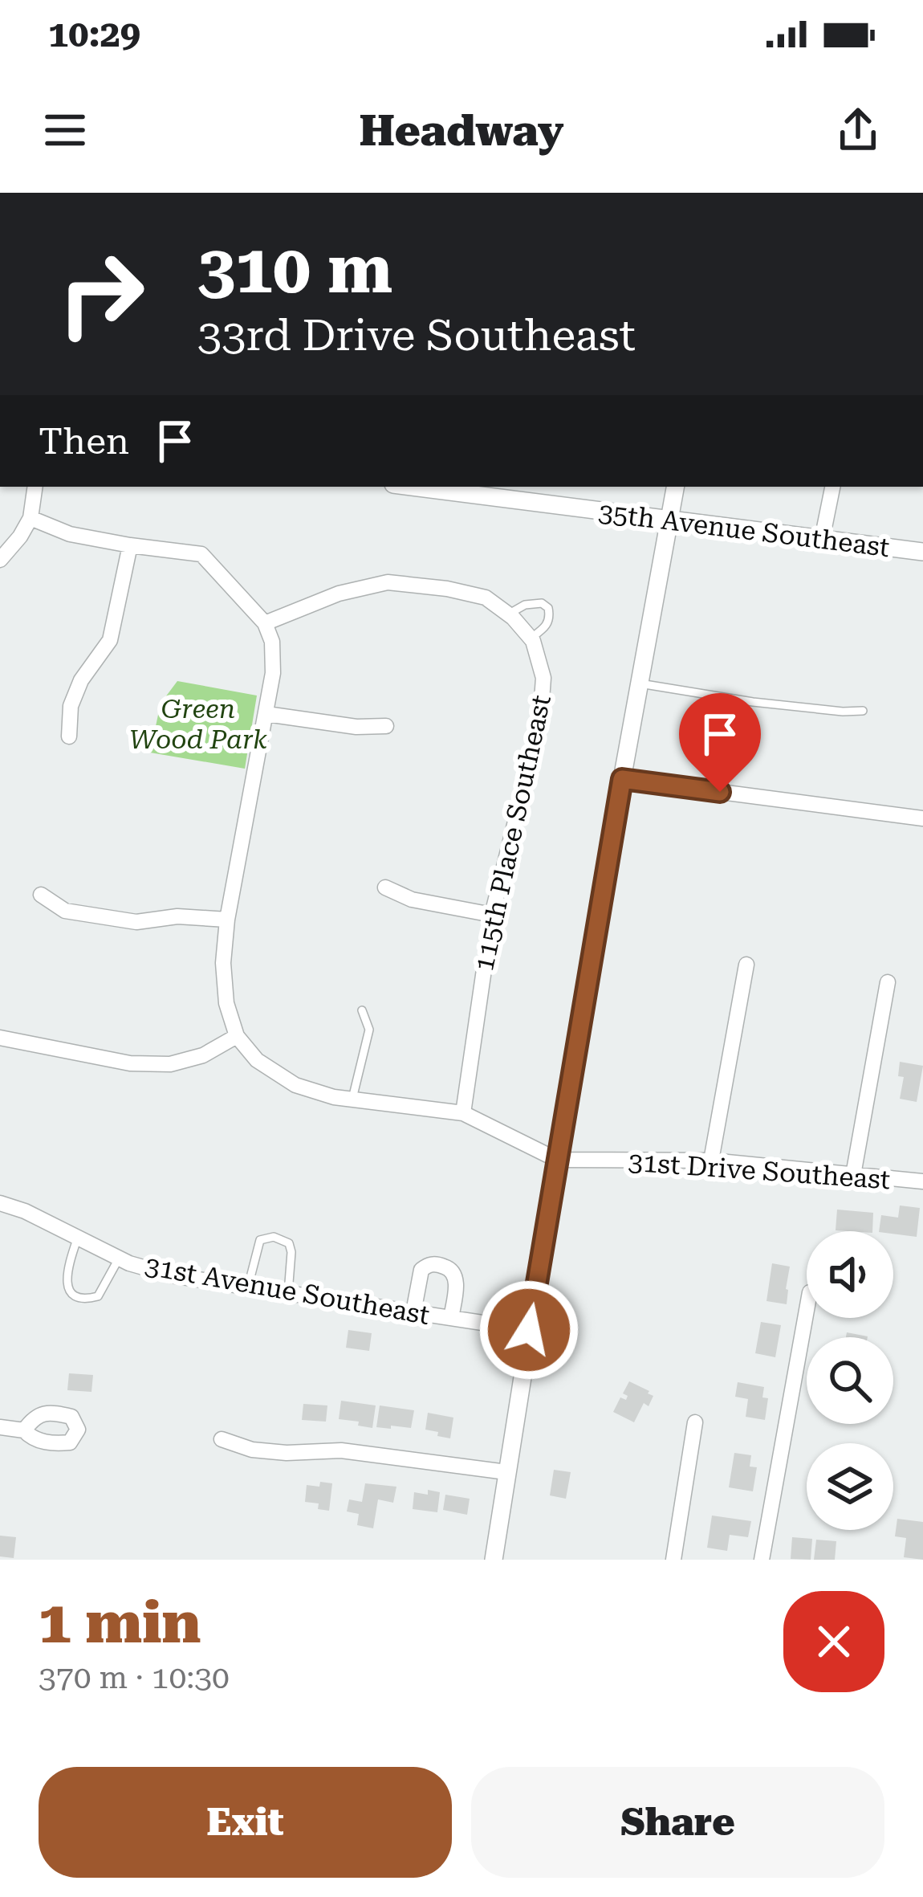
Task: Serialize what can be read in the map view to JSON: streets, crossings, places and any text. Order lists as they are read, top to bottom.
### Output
{
  "streets": {
    "street": [
      "35th Avenue Southeast",
      "115th Place Southeast",
      "31st Drive Southeast",
      "31st Avenue Southeast"
    ]
  },
  "crossings": [
    ["115th Place Southeast", "31st Drive Southeast"]
  ],
  "parks": ["Green Wood Park"],
  "page": {
    "status": "10:29",
    "header": "Headway",
    "turn": ["310 m", "33rd Drive Southeast"],
    "then": "Then",
    "heading": ["1 min", "370 m · 10:30"],
    "buttons": ["Exit", "Share"]
  }
}
